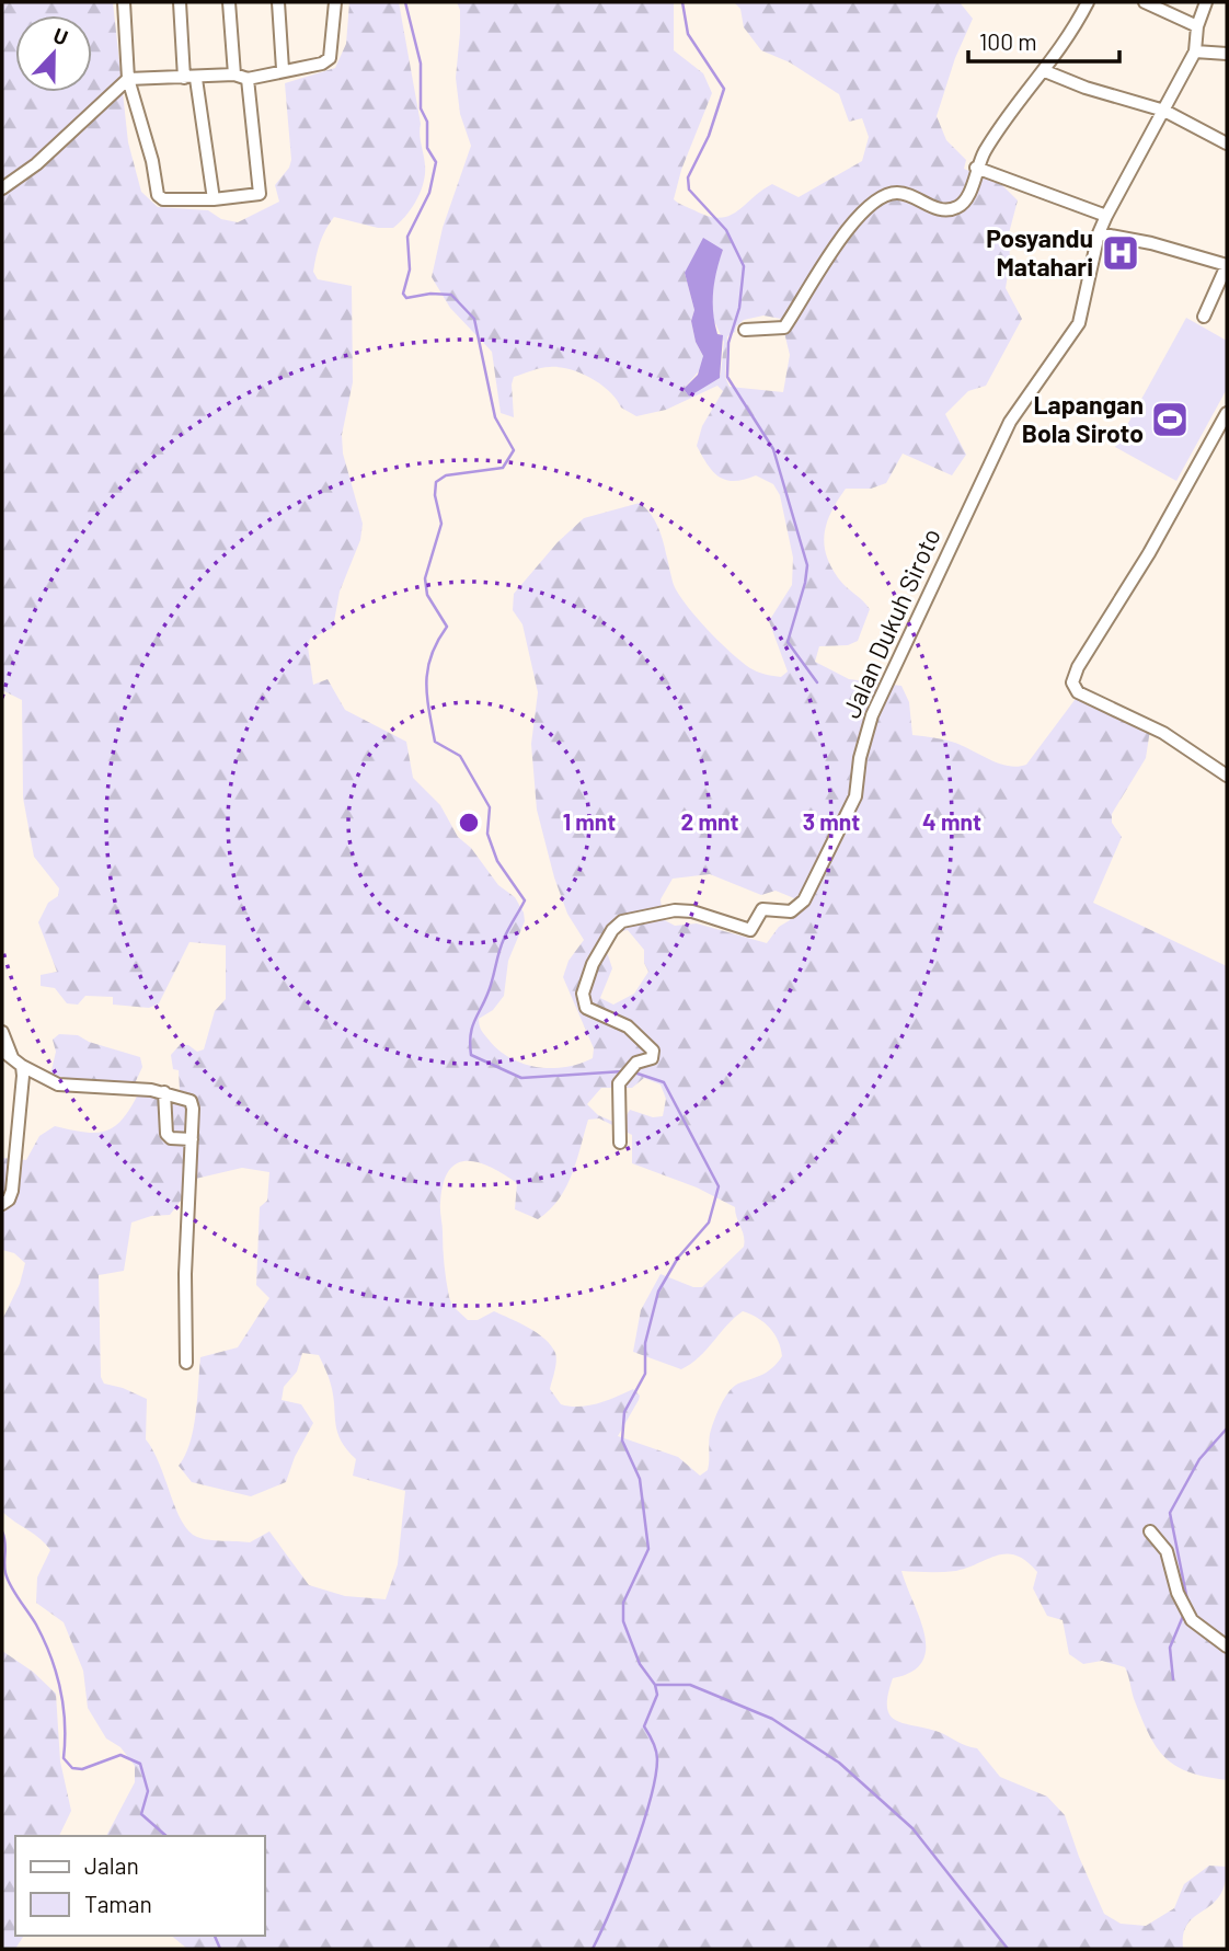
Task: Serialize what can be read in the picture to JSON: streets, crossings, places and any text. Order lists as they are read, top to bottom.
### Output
{
  "streets": {
    "street": ["Jalan Dukuh Siroto"]
  },
  "places": {
    "hospital": ["Posyandu Matahari"],
    "sports": ["Lapangan Bola Siroto"]
  },
  "legend": ["Jalan", "Taman"],
  "scale_bar": "100 m",
  "north": "top",
  "rings": [
    "1 mnt",
    "2 mnt",
    "3 mnt",
    "4 mnt"
  ]
}
